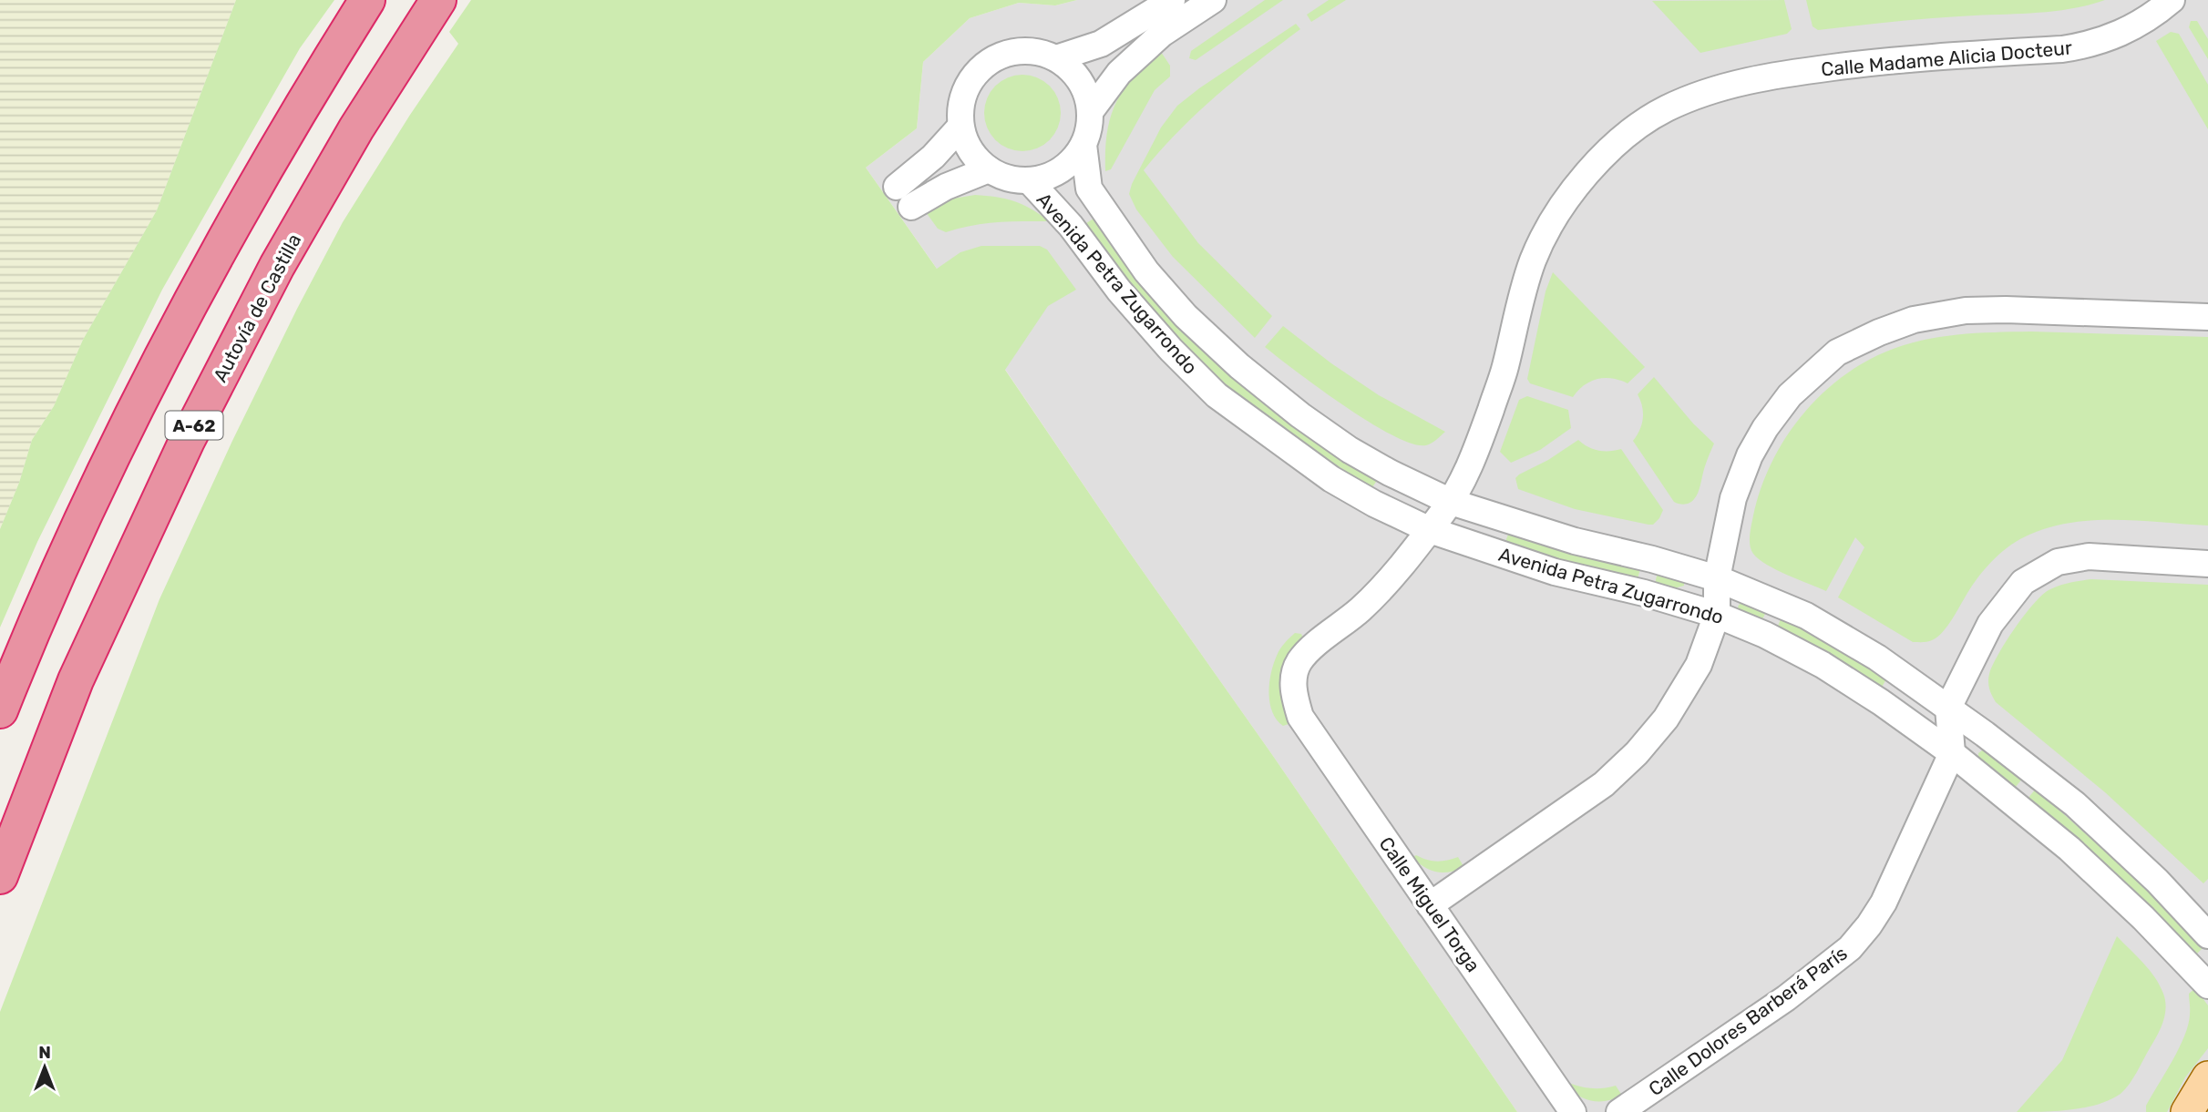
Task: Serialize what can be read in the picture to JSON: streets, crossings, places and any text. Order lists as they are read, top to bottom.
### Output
{
  "streets": {
    "highway": ["Autovía de Castilla", "A-62"],
    "street": [
      "Calle Madame Alicia Docteur",
      "Avenida Petra Zugarrondo",
      "Calle Miguel Torga",
      "Calle Dolores Barberá París"
    ]
  },
  "crossings": [
    ["Calle Madame Alicia Docteur", "Avenida Petra Zugarrondo"],
    ["Calle Madame Alicia Docteur", "Calle Miguel Torga"],
    ["Avenida Petra Zugarrondo", "Calle Dolores Barberá París"]
  ],
  "north": "top"
}
